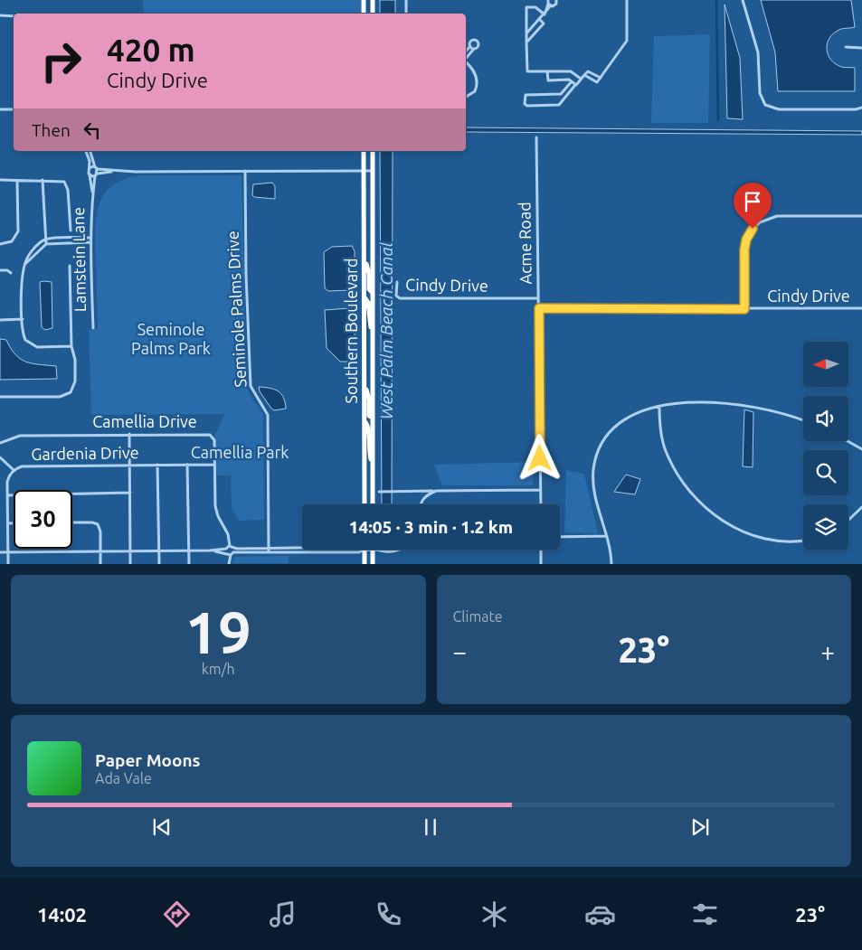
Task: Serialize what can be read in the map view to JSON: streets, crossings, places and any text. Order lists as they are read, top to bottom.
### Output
{
  "streets": {
    "highway": ["Southern Boulevard"],
    "street": [
      "Acme Road",
      "Lamstein Lane",
      "Cindy Drive",
      "Seminole Palms Drive",
      "Camellia Drive",
      "Gardenia Drive"
    ]
  },
  "crossings": [
    ["Acme Road", "Cindy Drive"],
    ["Camellia Drive", "Gardenia Drive"]
  ],
  "water": ["West Palm Beach Canal"],
  "parks": ["Seminole Palms Park", "Camellia Park"],
  "north": "left",
  "page": {
    "turn": ["420 m", "Cindy Drive"],
    "then": "Then",
    "limit": "30",
    "trip": "14:05 · 3 min · 1.2 km",
    "tile": [
      ["19", "km/h"],
      "Climate"
    ],
    "heat": ["−", "23°", "+"],
    "song": ["Paper Moons", "Ada Vale"],
    "tabs": ["14:02", "23°"]
  }
}
